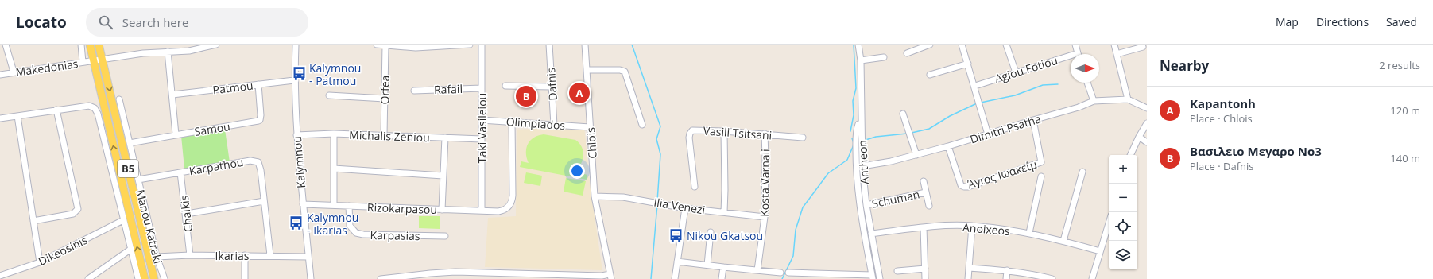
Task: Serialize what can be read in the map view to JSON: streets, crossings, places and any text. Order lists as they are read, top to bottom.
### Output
{
  "streets": {
    "main road": ["B5"],
    "street": [
      "Makedonias",
      "Agiou Fotiou",
      "Dafnis",
      "Patmou",
      "Rafail",
      "Orfea",
      "Olimpiados",
      "Taki Vasileiou",
      "Samou",
      "Dimitri Psatha",
      "Vasili Tsitsani",
      "Michalis Zeniou",
      "Chlois",
      "Kalymnou",
      "Antheon",
      "Karpathou",
      "Άγιος Ιωακείμ",
      "Kosta Varnali",
      "Schuman",
      "Ilia Venezi",
      "Rizokarpasou",
      "Chalkis",
      "Manou Katraki",
      "Anoixeos",
      "Karpasias",
      "Dikeosinis",
      "Ikarias"
    ]
  },
  "crossings": [
    ["Makedonias", "B5"],
    ["Dafnis", "Olimpiados"],
    ["Patmou", "Samou"],
    ["Patmou", "Kalymnou"],
    ["Rafail", "Taki Vasileiou"],
    ["Orfea", "Michalis Zeniou"],
    ["Olimpiados", "Taki Vasileiou"],
    ["Olimpiados", "Chlois"],
    ["Olimpiados", "Rizokarpasou"],
    ["Taki Vasileiou", "Michalis Zeniou"],
    ["Taki Vasileiou", "Rizokarpasou"],
    ["Samou", "Manou Katraki"],
    ["Dimitri Psatha", "Antheon"],
    ["Dimitri Psatha", "Άγιος Ιωακείμ"],
    ["Vasili Tsitsani", "Kosta Varnali"],
    ["Michalis Zeniou", "Kalymnou"],
    ["Chlois", "Ilia Venezi"],
    ["Kalymnou", "Rizokarpasou"],
    ["Kalymnou", "Ikarias"],
    ["Antheon", "Schuman"],
    ["Antheon", "Anoixeos"],
    ["Karpathou", "Chalkis"],
    ["Karpathou", "Manou Katraki"],
    ["Karpathou", "Ikarias"],
    ["Kosta Varnali", "Ilia Venezi"],
    ["Rizokarpasou", "Karpasias"],
    ["Chalkis", "Ikarias"],
    ["Manou Katraki", "Ikarias"]
  ],
  "places": {
    "bus stop": ["Kalymnou - Patmou", "Kalymnou - Ikarias", "Nikou Gkatsou"]
  },
  "north": "right",
  "page": {
    "header": "Locato",
    "search": "Search here",
    "nav": ["Map", "Directions", "Saved"],
    "heading": ["Nearby", "2 results"],
    "pins": ["A", "B"],
    "list": [
      {
        "mark": "A",
        "name": "Kapantonh",
        "note": "Place · Chlois",
        "value": "120 m"
      },
      {
        "mark": "B",
        "name": "Βασιλειο Μεγαρο Νο3",
        "note": "Place · Dafnis",
        "value": "140 m"
      }
    ],
    "map_buttons": ["+", "−"]
  }
}
